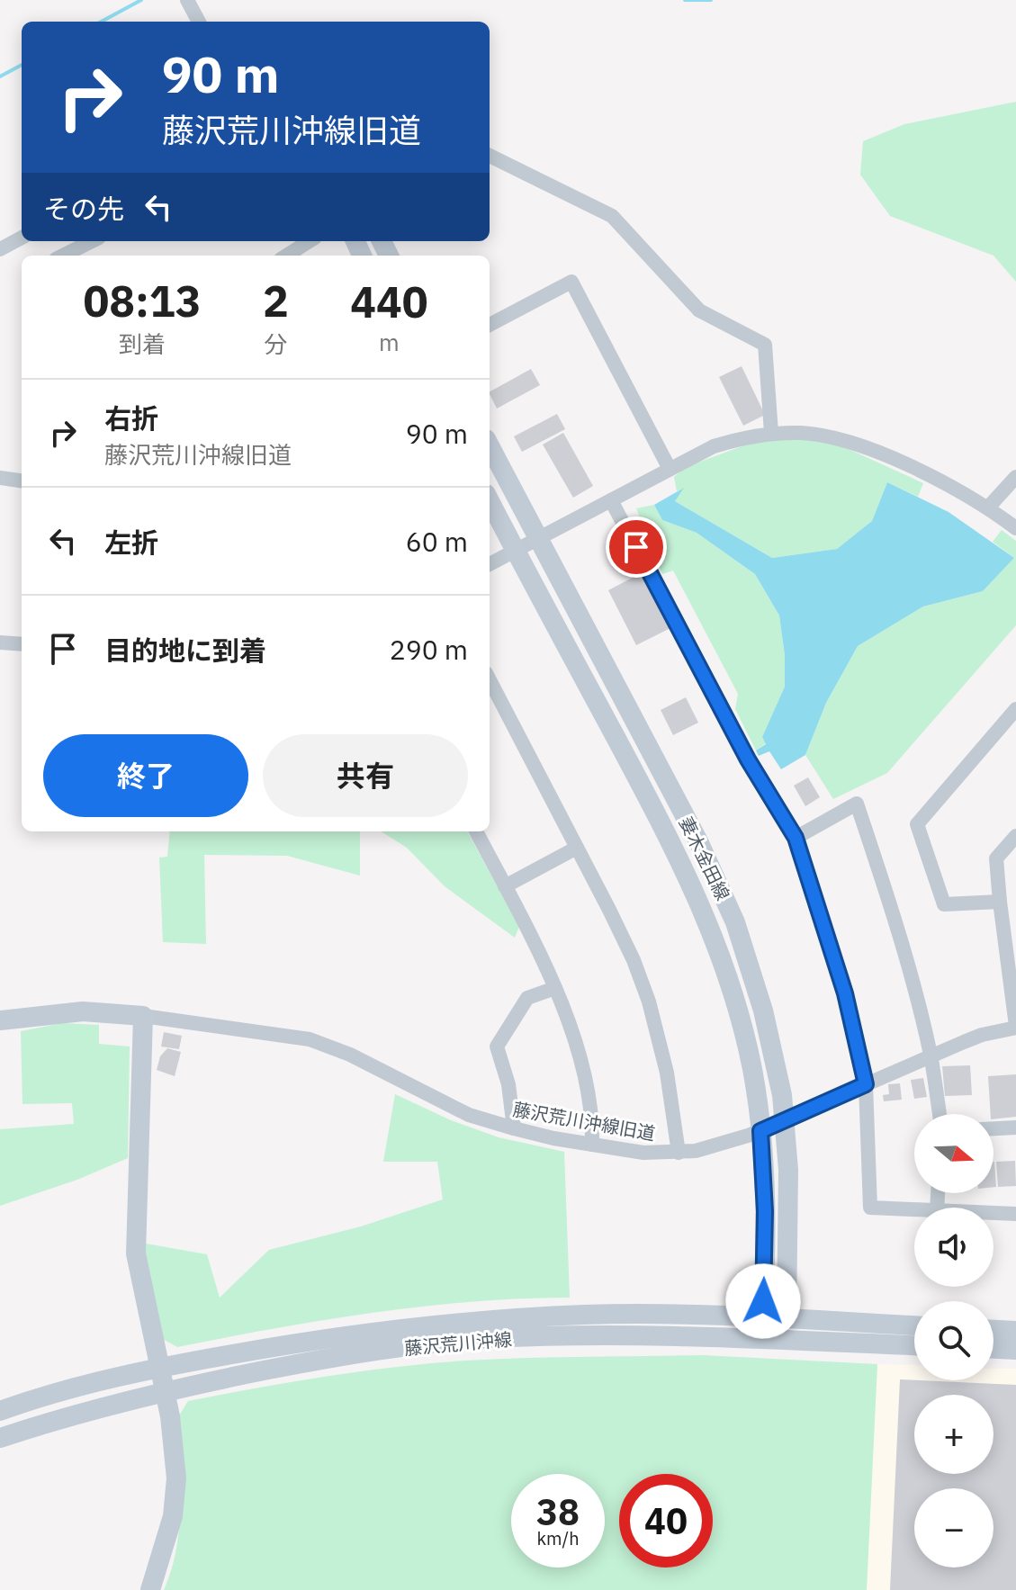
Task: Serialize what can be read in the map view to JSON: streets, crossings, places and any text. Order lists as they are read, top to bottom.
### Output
{
  "streets": {
    "main road": ["妻木金田線", "藤沢荒川沖線"],
    "street": ["藤沢荒川沖線旧道"]
  },
  "crossings": [
    ["妻木金田線", "藤沢荒川沖線旧道"],
    ["妻木金田線", "藤沢荒川沖線"]
  ],
  "north": "right",
  "page": {
    "turn": ["90 m", "藤沢荒川沖線旧道"],
    "then": "その先",
    "eta": [
      "08:13",
      "到着",
      "2",
      "分",
      "440",
      "m"
    ],
    "list": [
      {
        "name": "右折",
        "note": "藤沢荒川沖線旧道",
        "value": "90 m"
      },
      {
        "name": "左折",
        "value": "60 m"
      },
      {
        "name": "目的地に到着",
        "value": "290 m"
      }
    ],
    "buttons": ["終了", "共有"],
    "map_buttons": ["+", "−"],
    "speed": "38 km/h",
    "limit": "40"
  }
}
